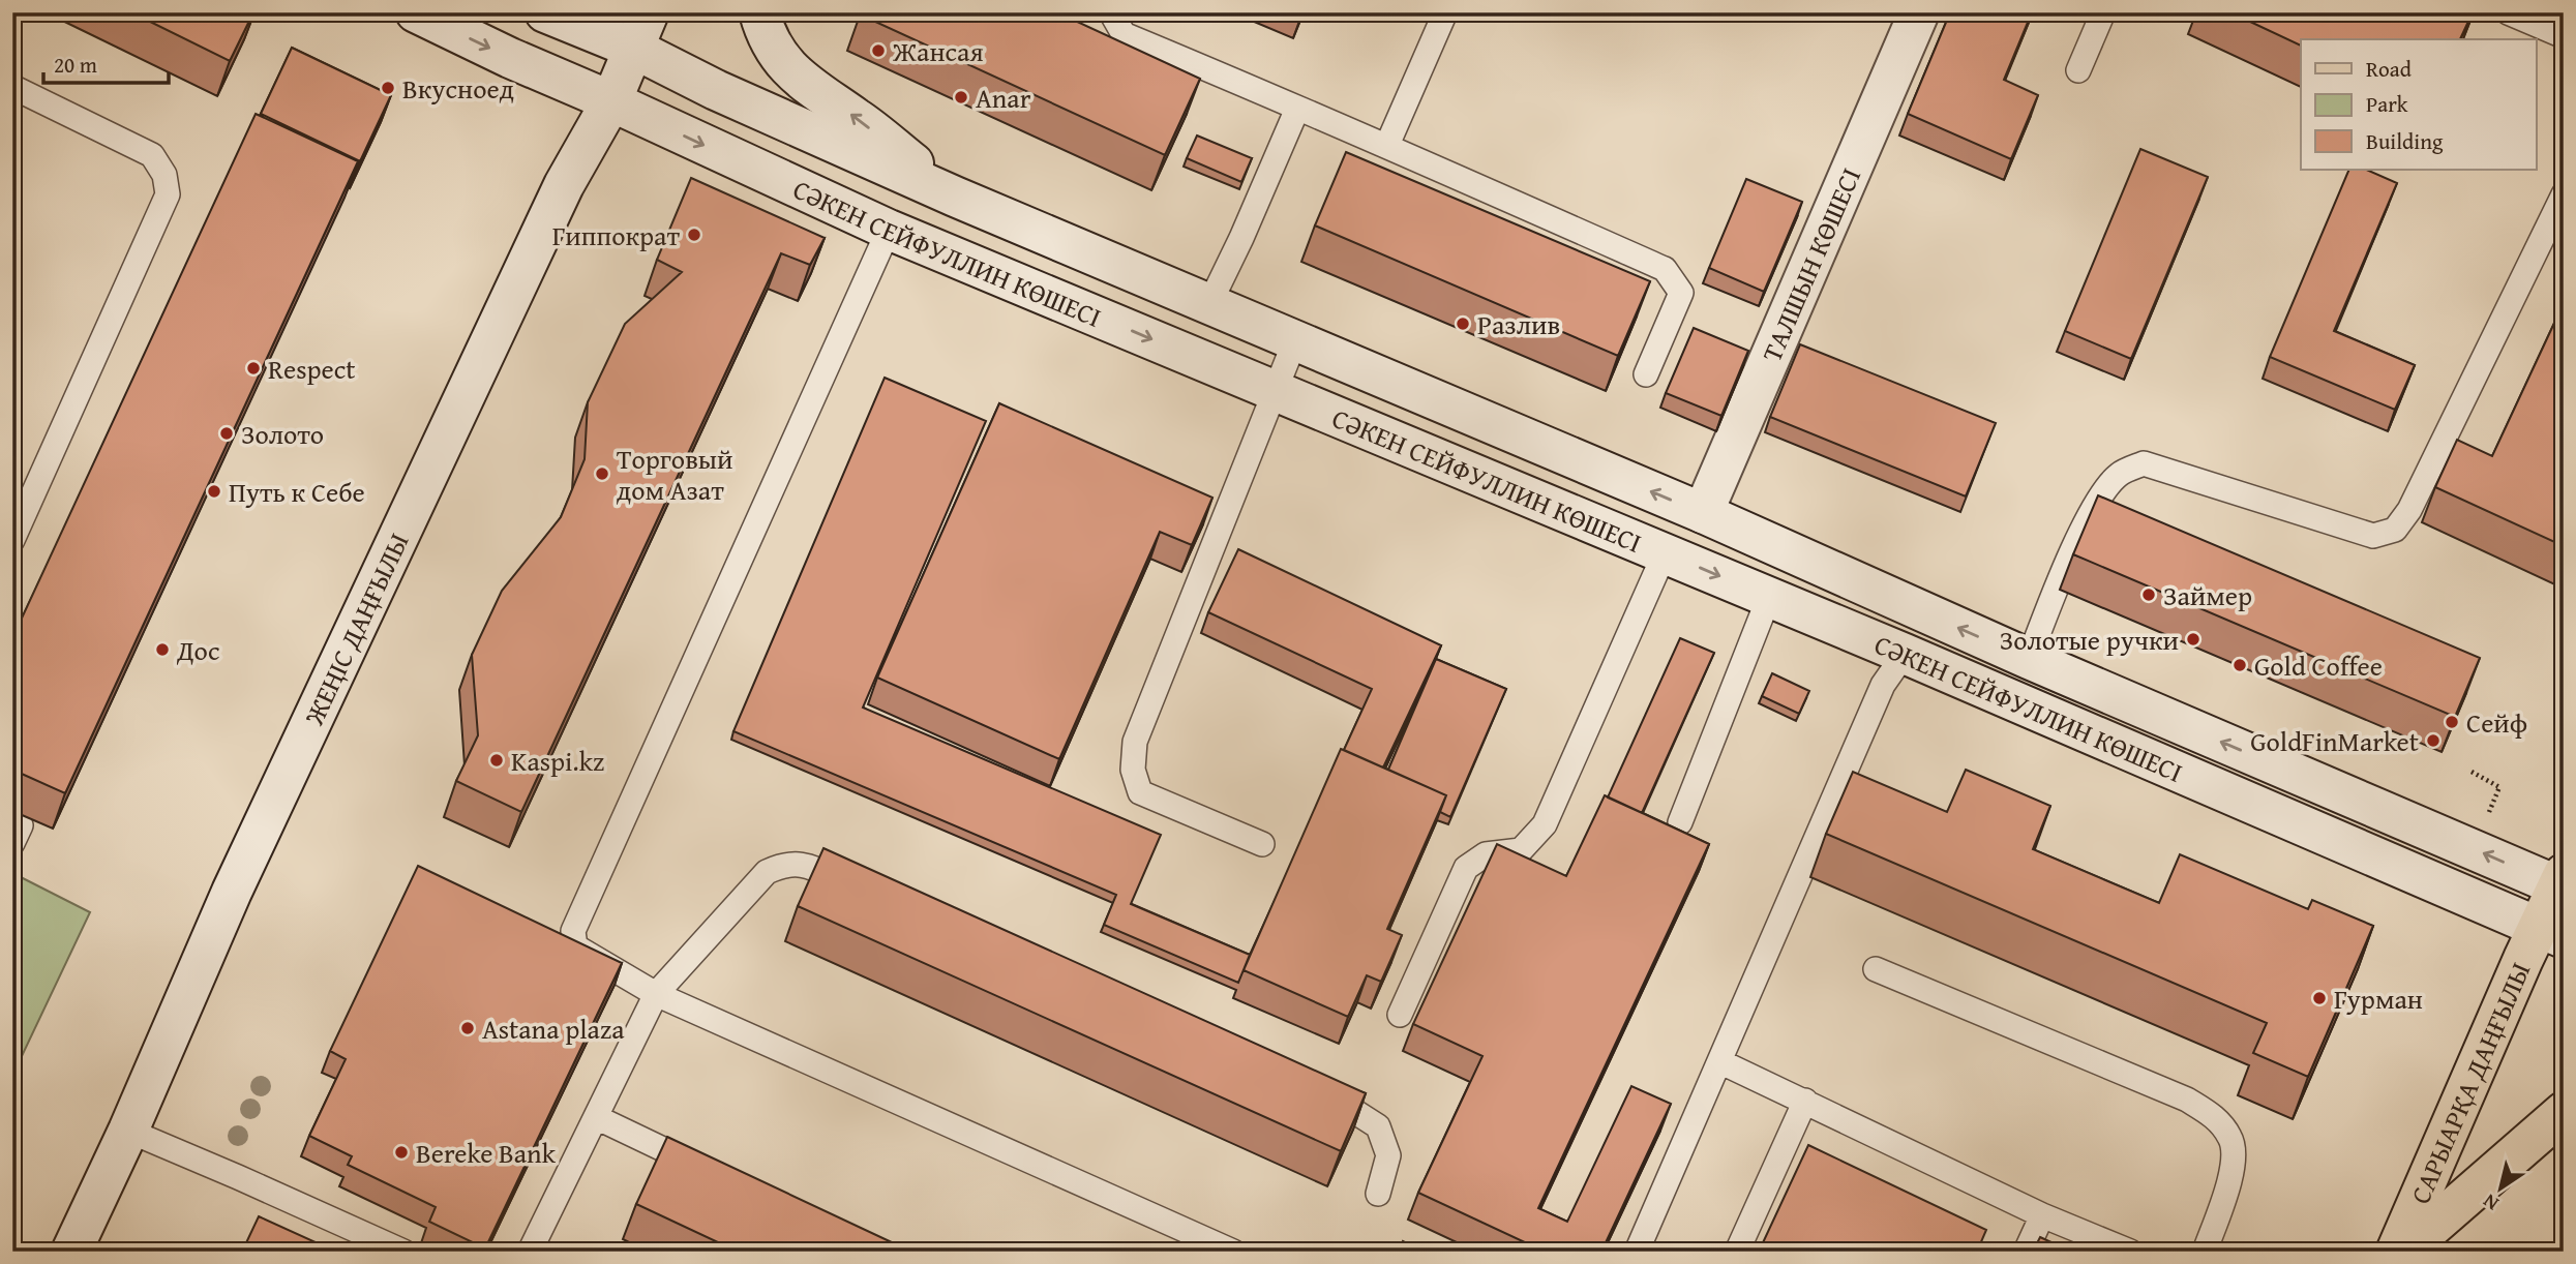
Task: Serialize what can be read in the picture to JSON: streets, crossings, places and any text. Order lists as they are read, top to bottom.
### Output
{
  "streets": {
    "main road": [
      "СӘКЕН СЕЙФУЛЛИН КӨШЕСІ",
      "ТАЛШЫН КӨШЕСІ",
      "ЖЕҢІС ДАҢҒЫЛЫ",
      "САРЫАРҚА ДАҢҒЫЛЫ"
    ]
  },
  "crossings": [
    ["СӘКЕН СЕЙФУЛЛИН КӨШЕСІ", "ТАЛШЫН КӨШЕСІ"],
    ["СӘКЕН СЕЙФУЛЛИН КӨШЕСІ", "ЖЕҢІС ДАҢҒЫЛЫ"],
    ["СӘКЕН СЕЙФУЛЛИН КӨШЕСІ", "САРЫАРҚА ДАҢҒЫЛЫ"]
  ],
  "places": [
    "Жансая",
    "Вкусноед",
    "Anar",
    "Гиппократ",
    "Разлив",
    "Respect",
    "Золото",
    "Торговый дом Азат",
    "Путь к Себе",
    "Займер",
    "Золотые ручки",
    "Дос",
    "Gold Coffee",
    "Сейф",
    "GoldFinMarket",
    "Kaspi.kz",
    "Гурман",
    "Astana plaza",
    "Bereke Bank"
  ],
  "legend": ["Road", "Park", "Building"],
  "scale_bar": "20 m",
  "north": "bottom left"
}
